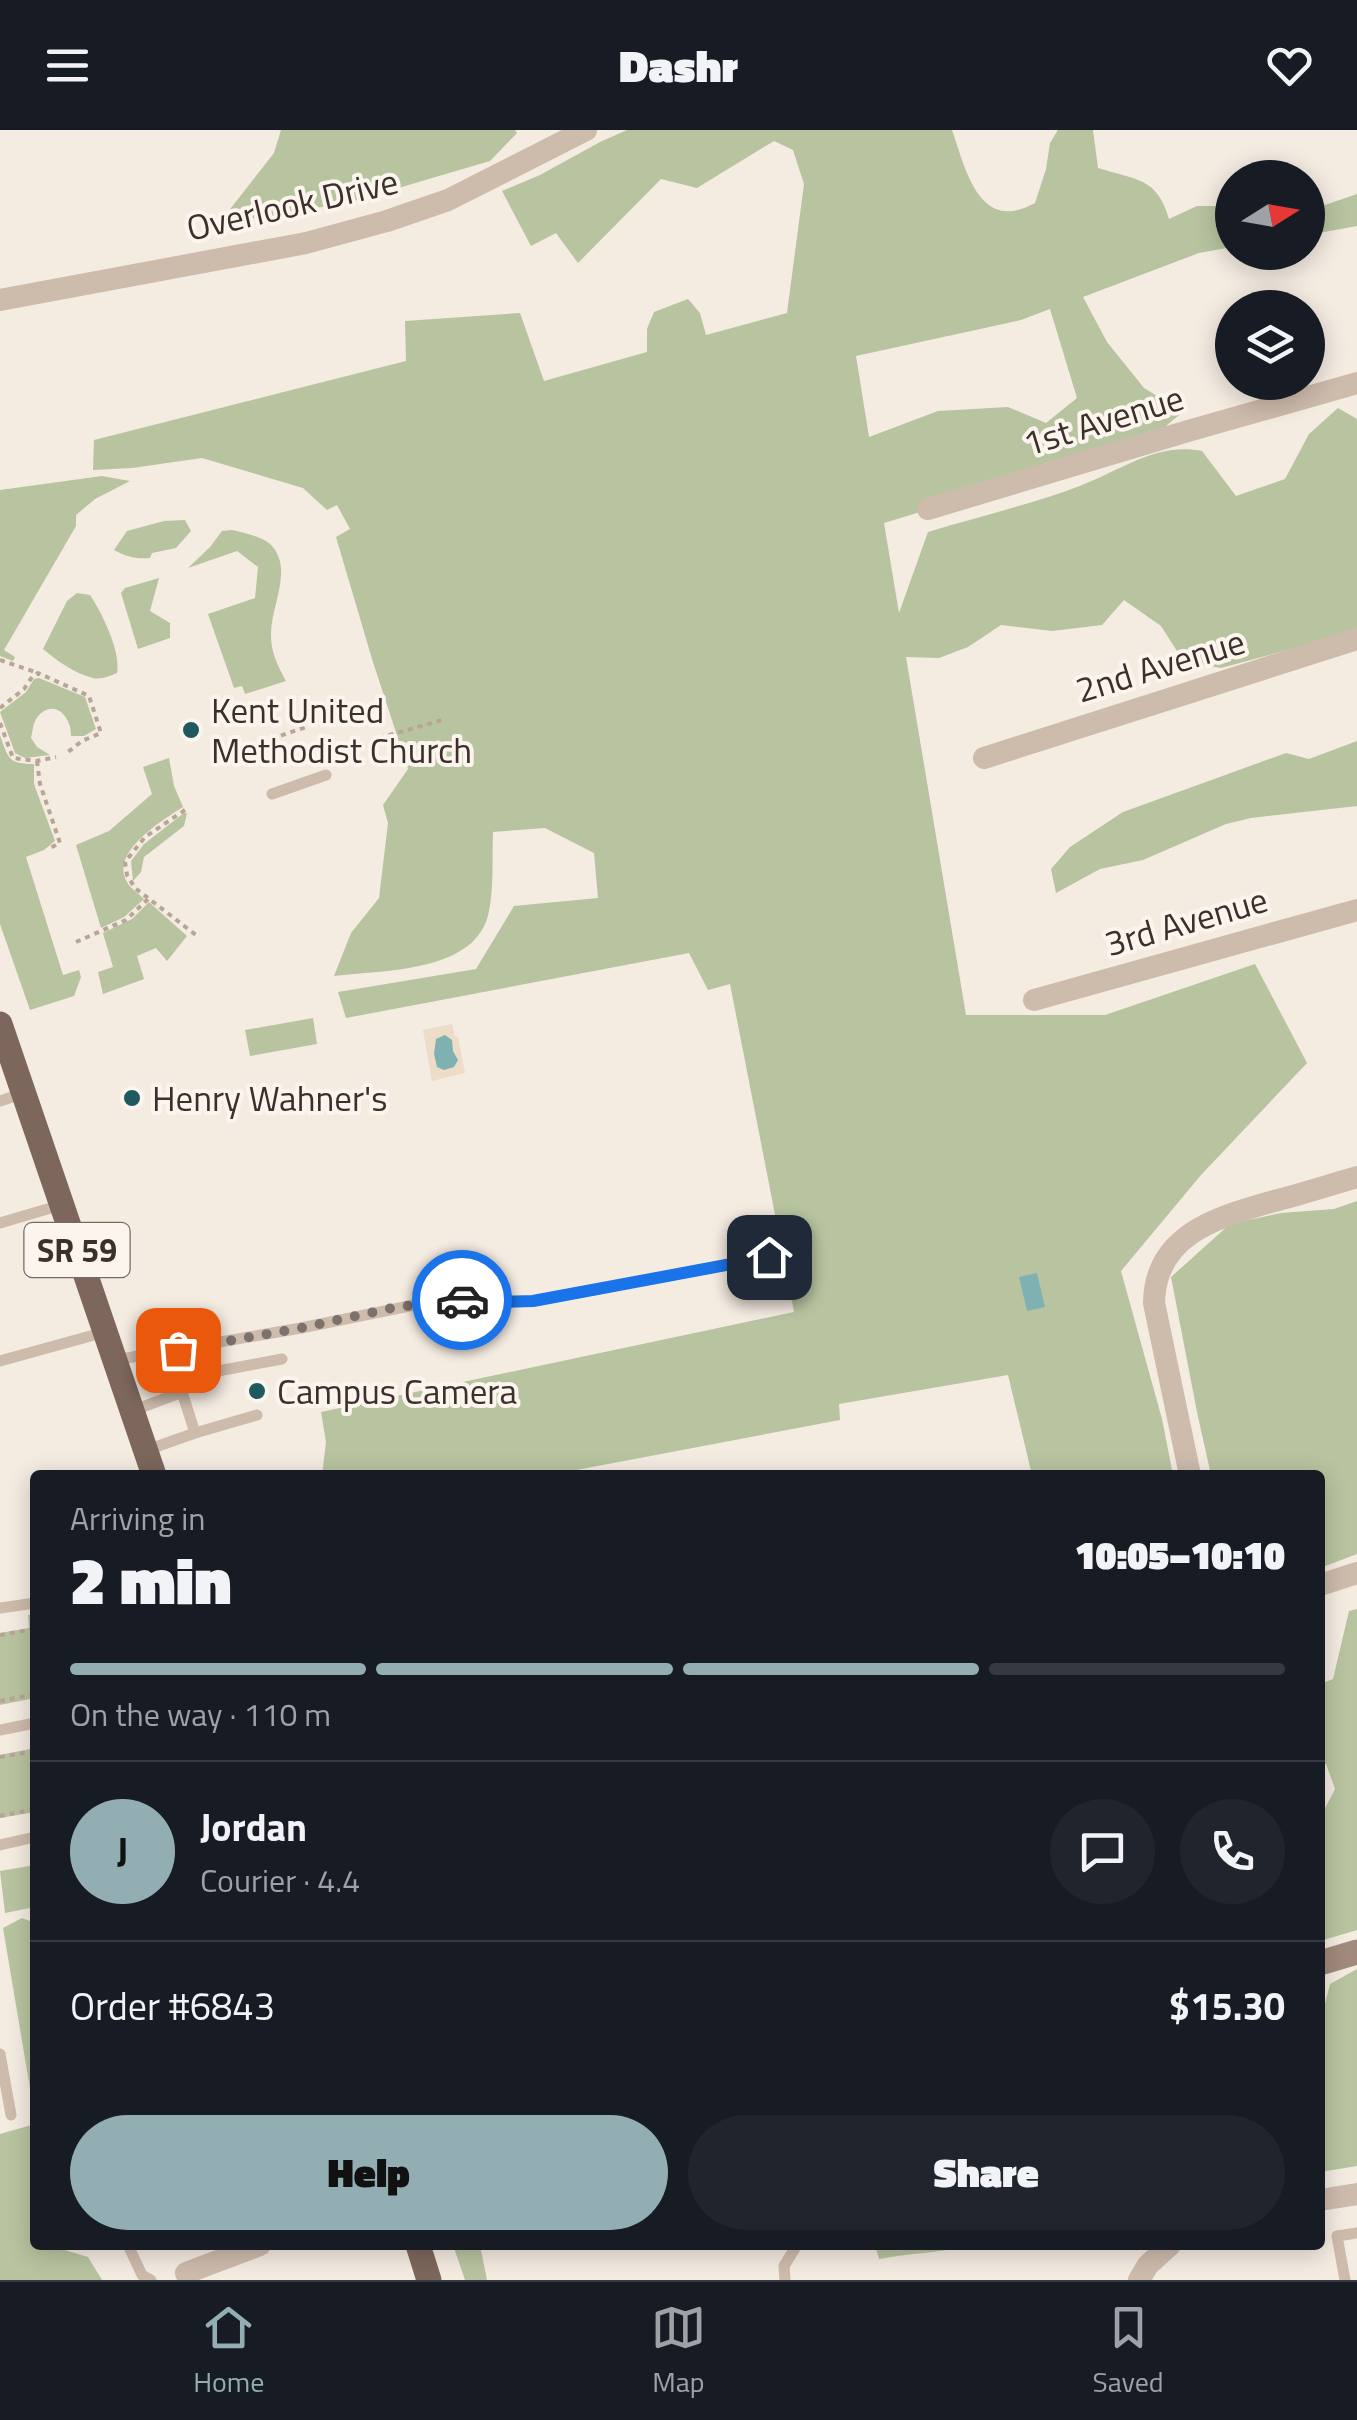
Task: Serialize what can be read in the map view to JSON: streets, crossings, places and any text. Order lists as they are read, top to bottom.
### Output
{
  "streets": {
    "main road": ["SR 59"],
    "street": [
      "Overlook Drive",
      "1st Avenue",
      "2nd Avenue",
      "3rd Avenue"
    ]
  },
  "places": ["Kent United Methodist Church", "Henry Wahner's", "Campus Camera"],
  "north": "right",
  "page": {
    "header": "Dashr",
    "heading": ["2 min", "Arriving in", "10:05–10:10"],
    "panel": [
      "Jordan",
      "Courier · 4.4",
      "Order #6843",
      "$15.30"
    ],
    "bar": "On the way · 110 m",
    "round": "J",
    "buttons": ["Help", "Share"],
    "tabs": ["Home", "Map", "Saved"]
  }
}
